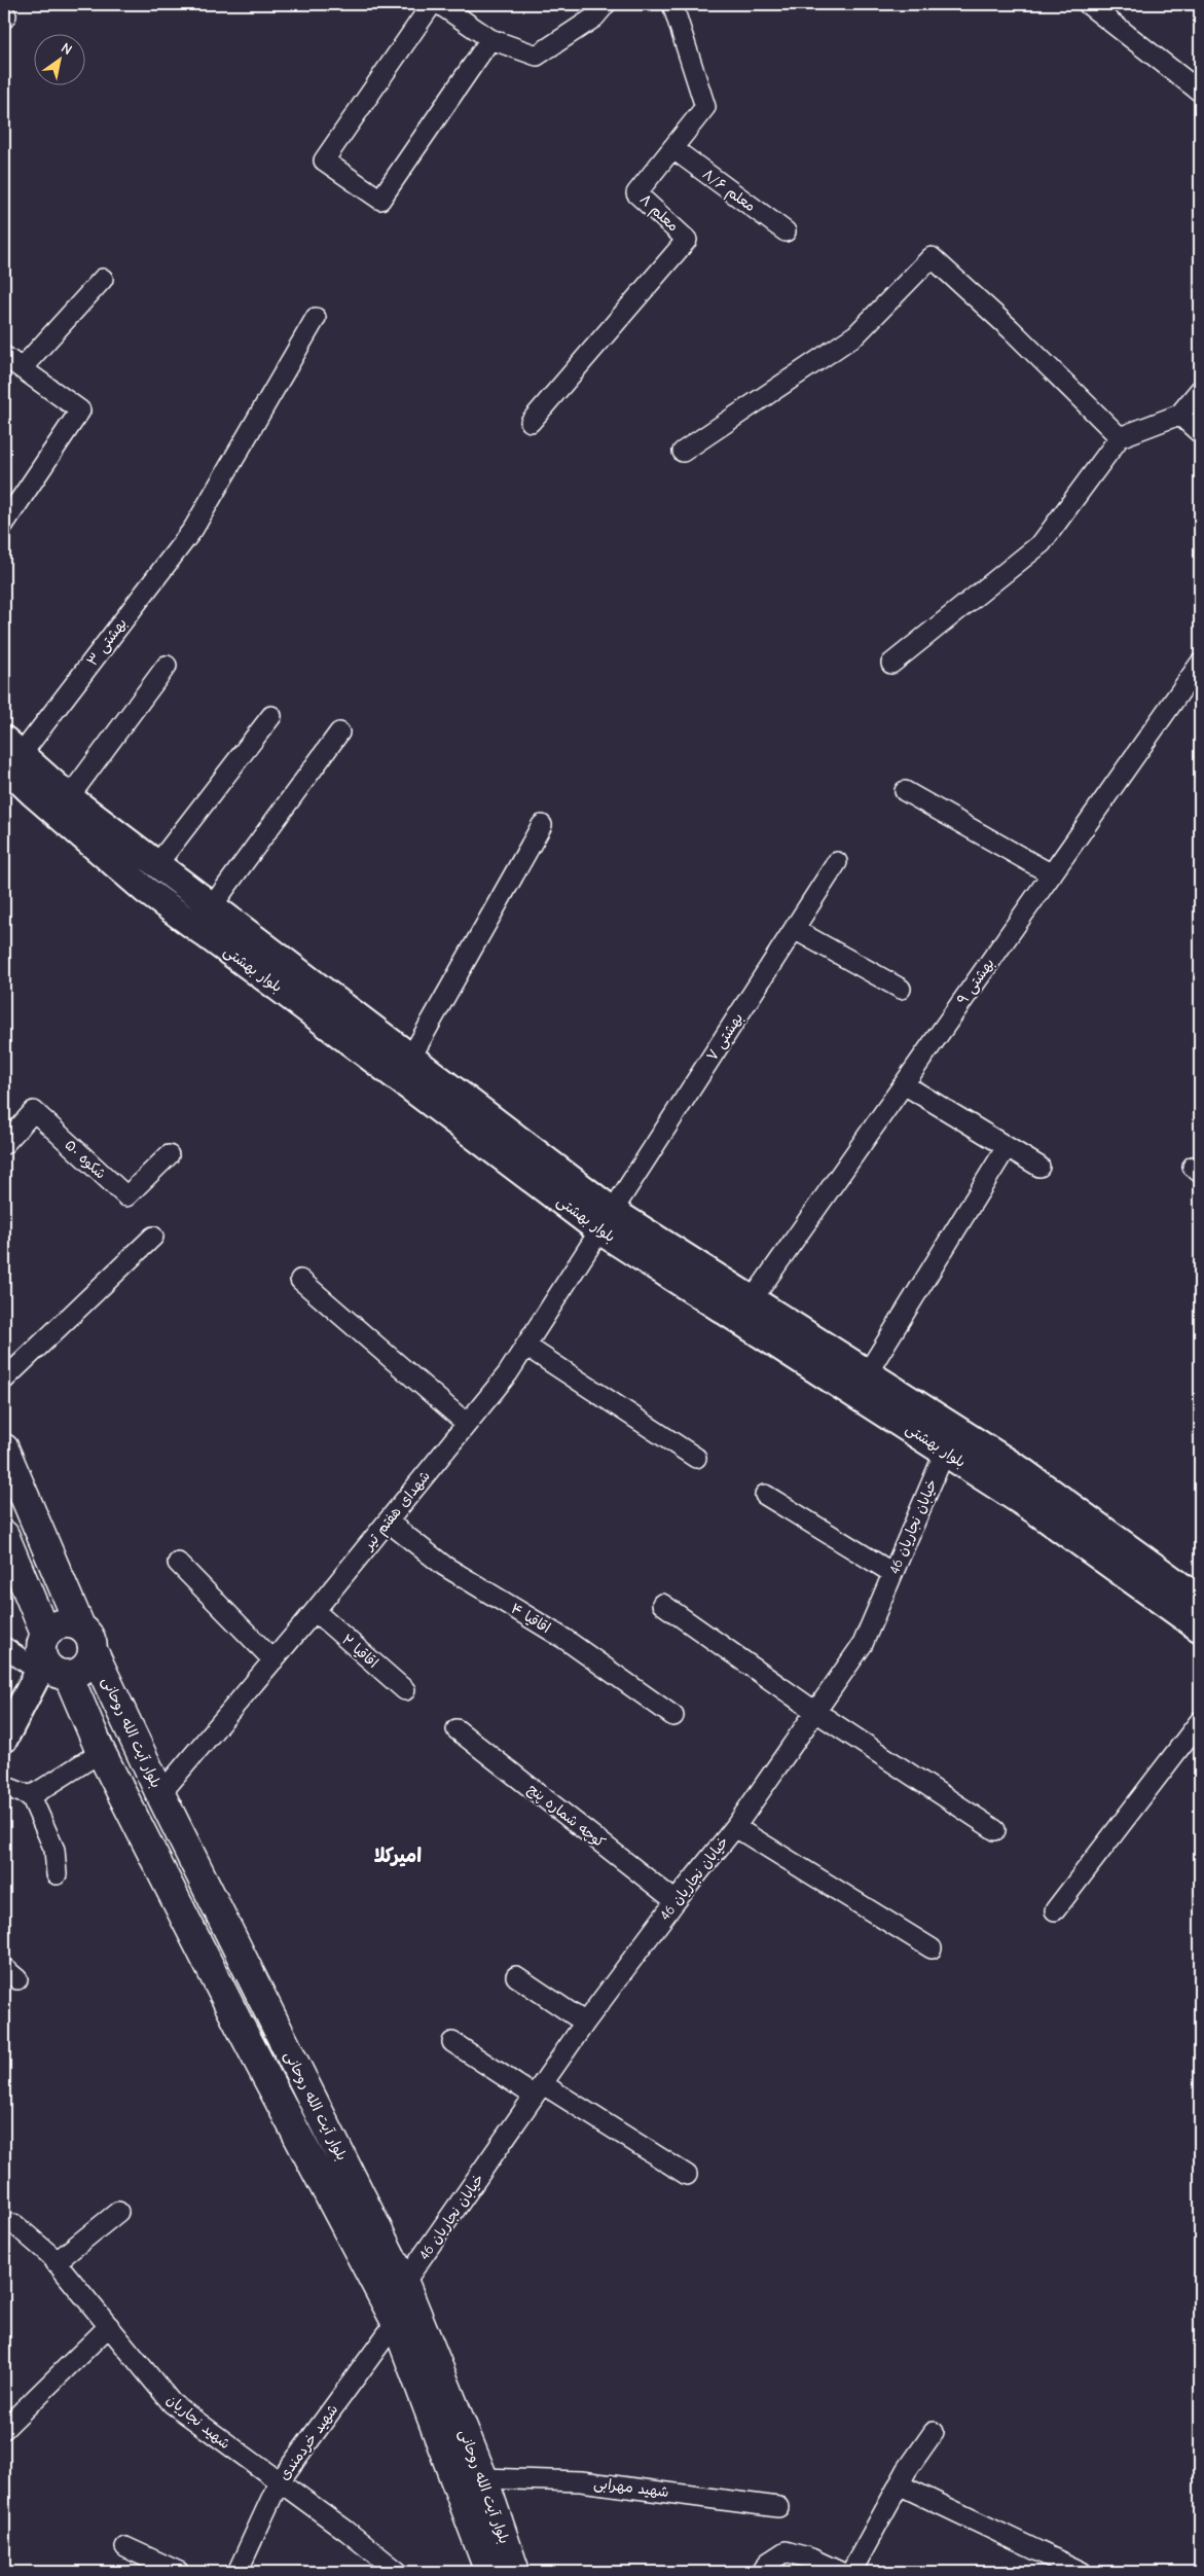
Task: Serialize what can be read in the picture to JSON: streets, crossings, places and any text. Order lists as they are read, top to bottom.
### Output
{
  "streets": {
    "main road": ["بلوار بهشتی", "بلوار آیت الله روحانی"],
    "street": [
      "معلم ۸/۶",
      "معلم ۸",
      "بهشتی ۳",
      "بهشتی ۹",
      "بهشتی ۷",
      "شکوه ۵۰",
      "شهدای هفتم تیر",
      "خیابان نجاریان 46",
      "اقاقیا ۴",
      "اقاقیا ۲",
      "کوچه شماره پنج",
      "شهید نجاریان",
      "شهید خردمندی",
      "شهید مهرابی"
    ]
  },
  "crossings": [
    ["معلم ۸/۶", "معلم ۸"],
    ["بهشتی ۳", "بلوار بهشتی"],
    ["بلوار بهشتی", "بهشتی ۹"],
    ["بلوار بهشتی", "بهشتی ۷"],
    ["بلوار بهشتی", "شهدای هفتم تیر"],
    ["بلوار بهشتی", "خیابان نجاریان 46"],
    ["بهشتی ۷", "شهدای هفتم تیر"],
    ["شهدای هفتم تیر", "اقاقیا ۴"],
    ["شهدای هفتم تیر", "اقاقیا ۲"],
    ["شهدای هفتم تیر", "بلوار آیت الله روحانی"],
    ["خیابان نجاریان 46", "بلوار آیت الله روحانی"],
    ["خیابان نجاریان 46", "کوچه شماره پنج"],
    ["بلوار آیت الله روحانی", "شهید خردمندی"],
    ["بلوار آیت الله روحانی", "شهید مهرابی"],
    ["شهید نجاریان", "شهید خردمندی"]
  ],
  "districts": ["امیرکلا"],
  "north": "top right"
}
